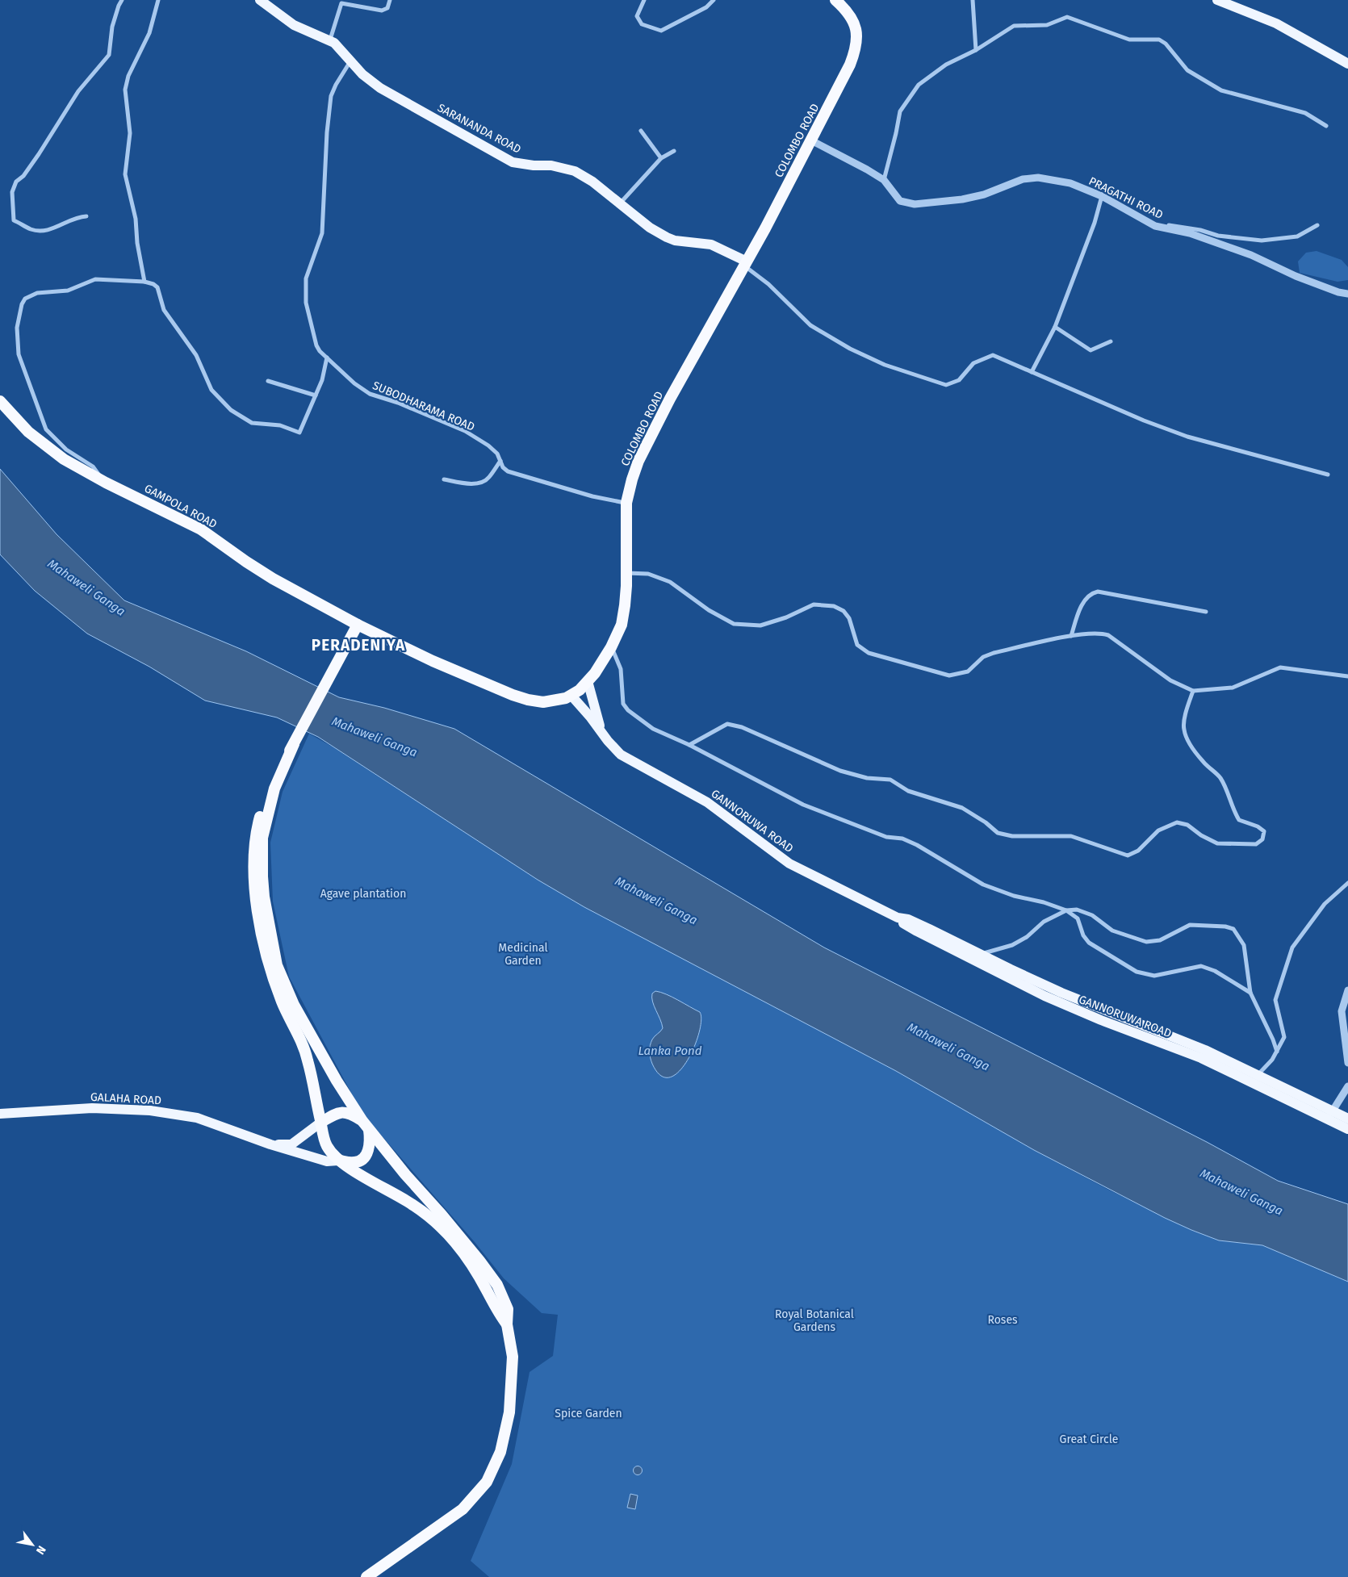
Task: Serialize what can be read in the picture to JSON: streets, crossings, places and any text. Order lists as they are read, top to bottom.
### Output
{
  "streets": {
    "highway": ["COLOMBO ROAD", "GAMPOLA ROAD"],
    "main road": ["SARANANDA ROAD", "GANNORUWA ROAD", "GALAHA ROAD"],
    "street": ["PRAGATHI ROAD", "SUBODHARAMA ROAD"]
  },
  "crossings": [
    ["SARANANDA ROAD", "COLOMBO ROAD"],
    ["SARANANDA ROAD", "SUBODHARAMA ROAD"],
    ["COLOMBO ROAD", "PRAGATHI ROAD"],
    ["COLOMBO ROAD", "SUBODHARAMA ROAD"],
    ["COLOMBO ROAD", "GAMPOLA ROAD"],
    ["COLOMBO ROAD", "GANNORUWA ROAD"]
  ],
  "districts": ["PERADENIYA"],
  "water": ["Mahaweli Ganga", "Lanka Pond"],
  "parks": [
    "Agave plantation",
    "Medicinal Garden",
    "Royal Botanical Gardens",
    "Roses",
    "Spice Garden",
    "Great Circle"
  ],
  "north": "bottom right"
}
